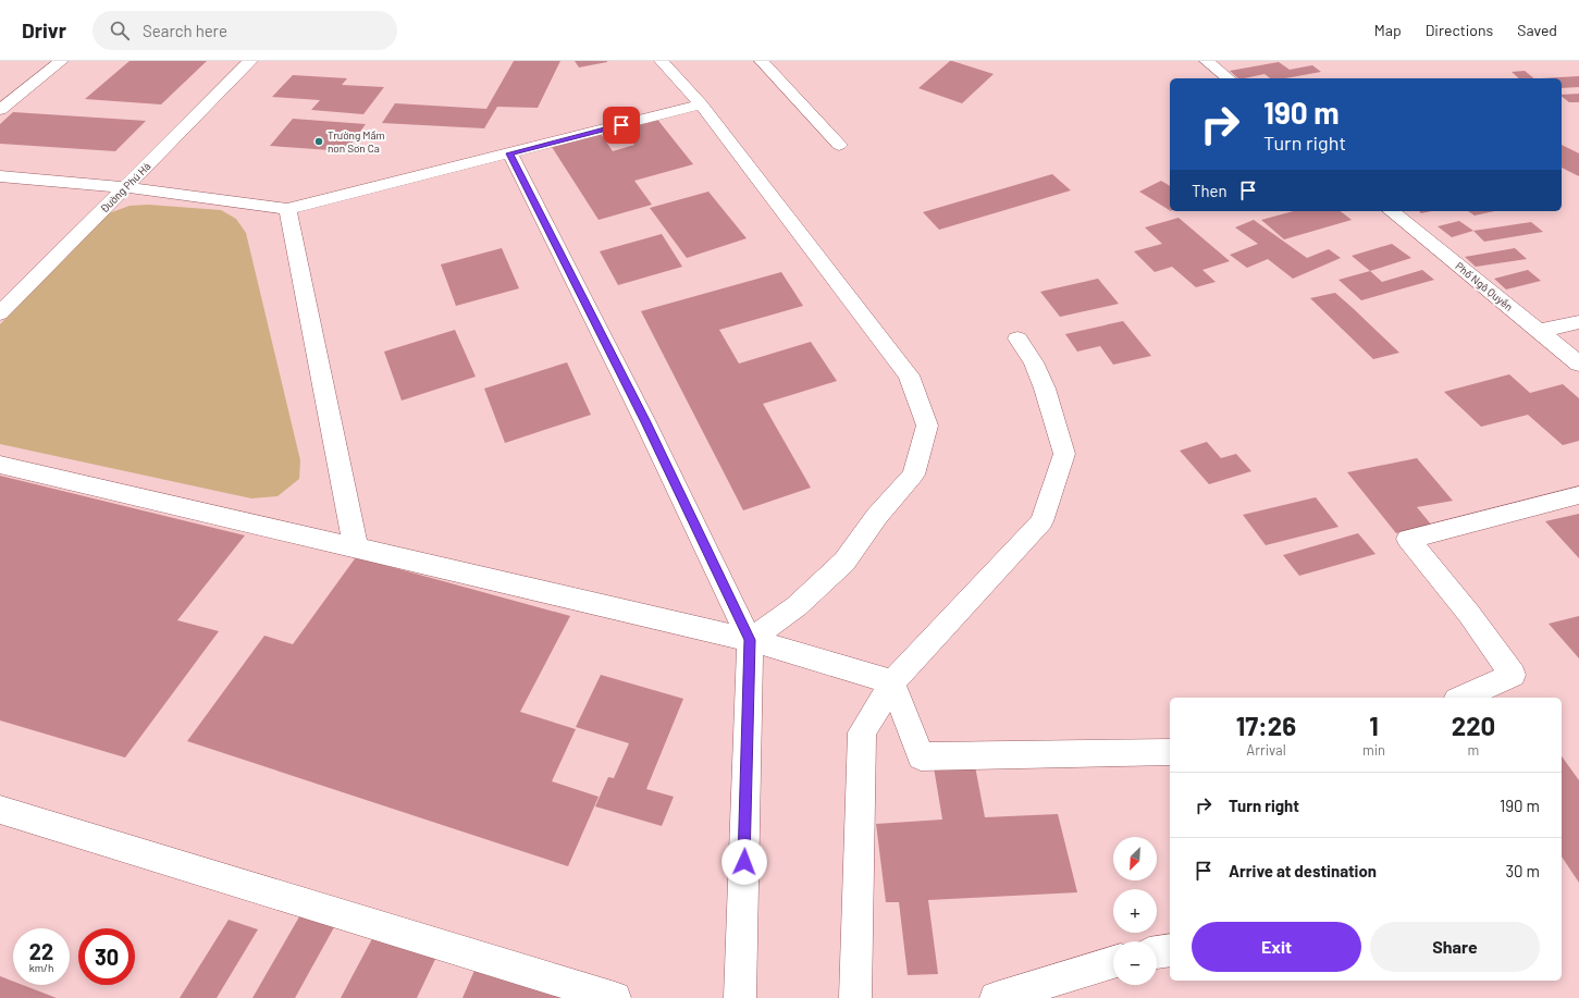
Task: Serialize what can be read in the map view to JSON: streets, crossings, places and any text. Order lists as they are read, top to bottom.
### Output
{
  "streets": {
    "street": ["Đường Phú Hà", "Phố Ngô Quyền"]
  },
  "places": ["Trường Mầm non Sơn Ca"],
  "north": "bottom left",
  "page": {
    "header": "Drivr",
    "search": "Search here",
    "nav": ["Map", "Directions", "Saved"],
    "turn": ["190 m", "Turn right"],
    "then": "Then",
    "eta": [
      "17:26",
      "Arrival",
      "1",
      "min",
      "220",
      "m"
    ],
    "list": [
      {
        "name": "Turn right",
        "value": "190 m"
      },
      {
        "name": "Arrive at destination",
        "value": "30 m"
      }
    ],
    "map_buttons": ["+", "−"],
    "buttons": ["Exit", "Share"],
    "speed": "22 km/h",
    "limit": "30"
  }
}
